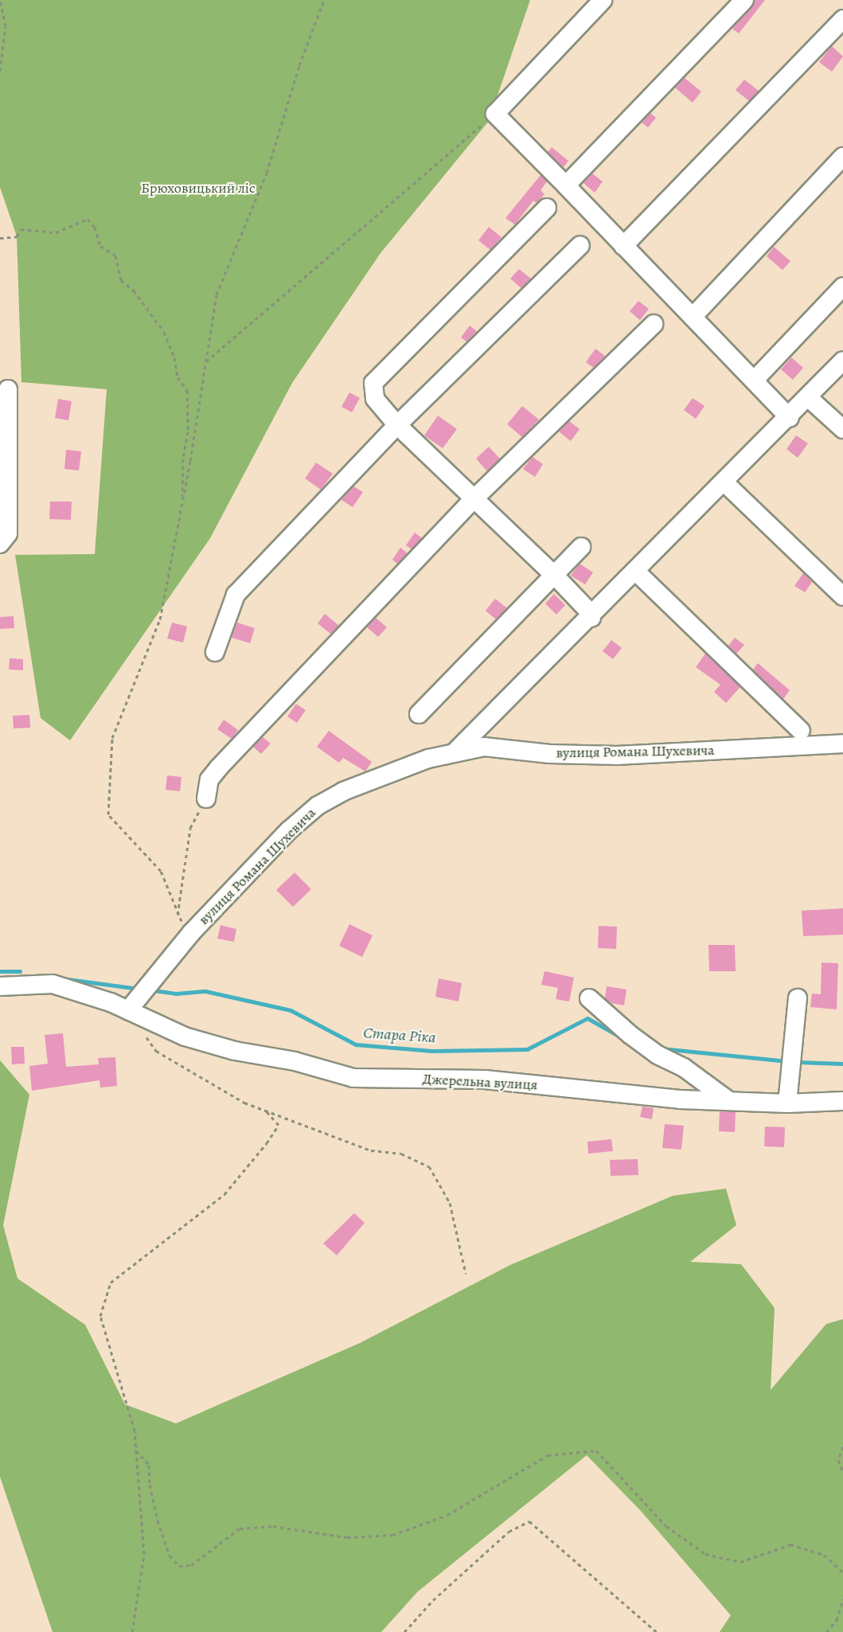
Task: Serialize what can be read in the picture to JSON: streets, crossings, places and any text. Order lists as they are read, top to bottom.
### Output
{
  "streets": {
    "street": ["вулиця Романа Шухевича", "Джерельна вулиця"]
  },
  "crossings": [
    ["вулиця Романа Шухевича", "Джерельна вулиця"]
  ],
  "water": ["Стара Ріка"],
  "parks": ["Брюховицький ліс"]
}
